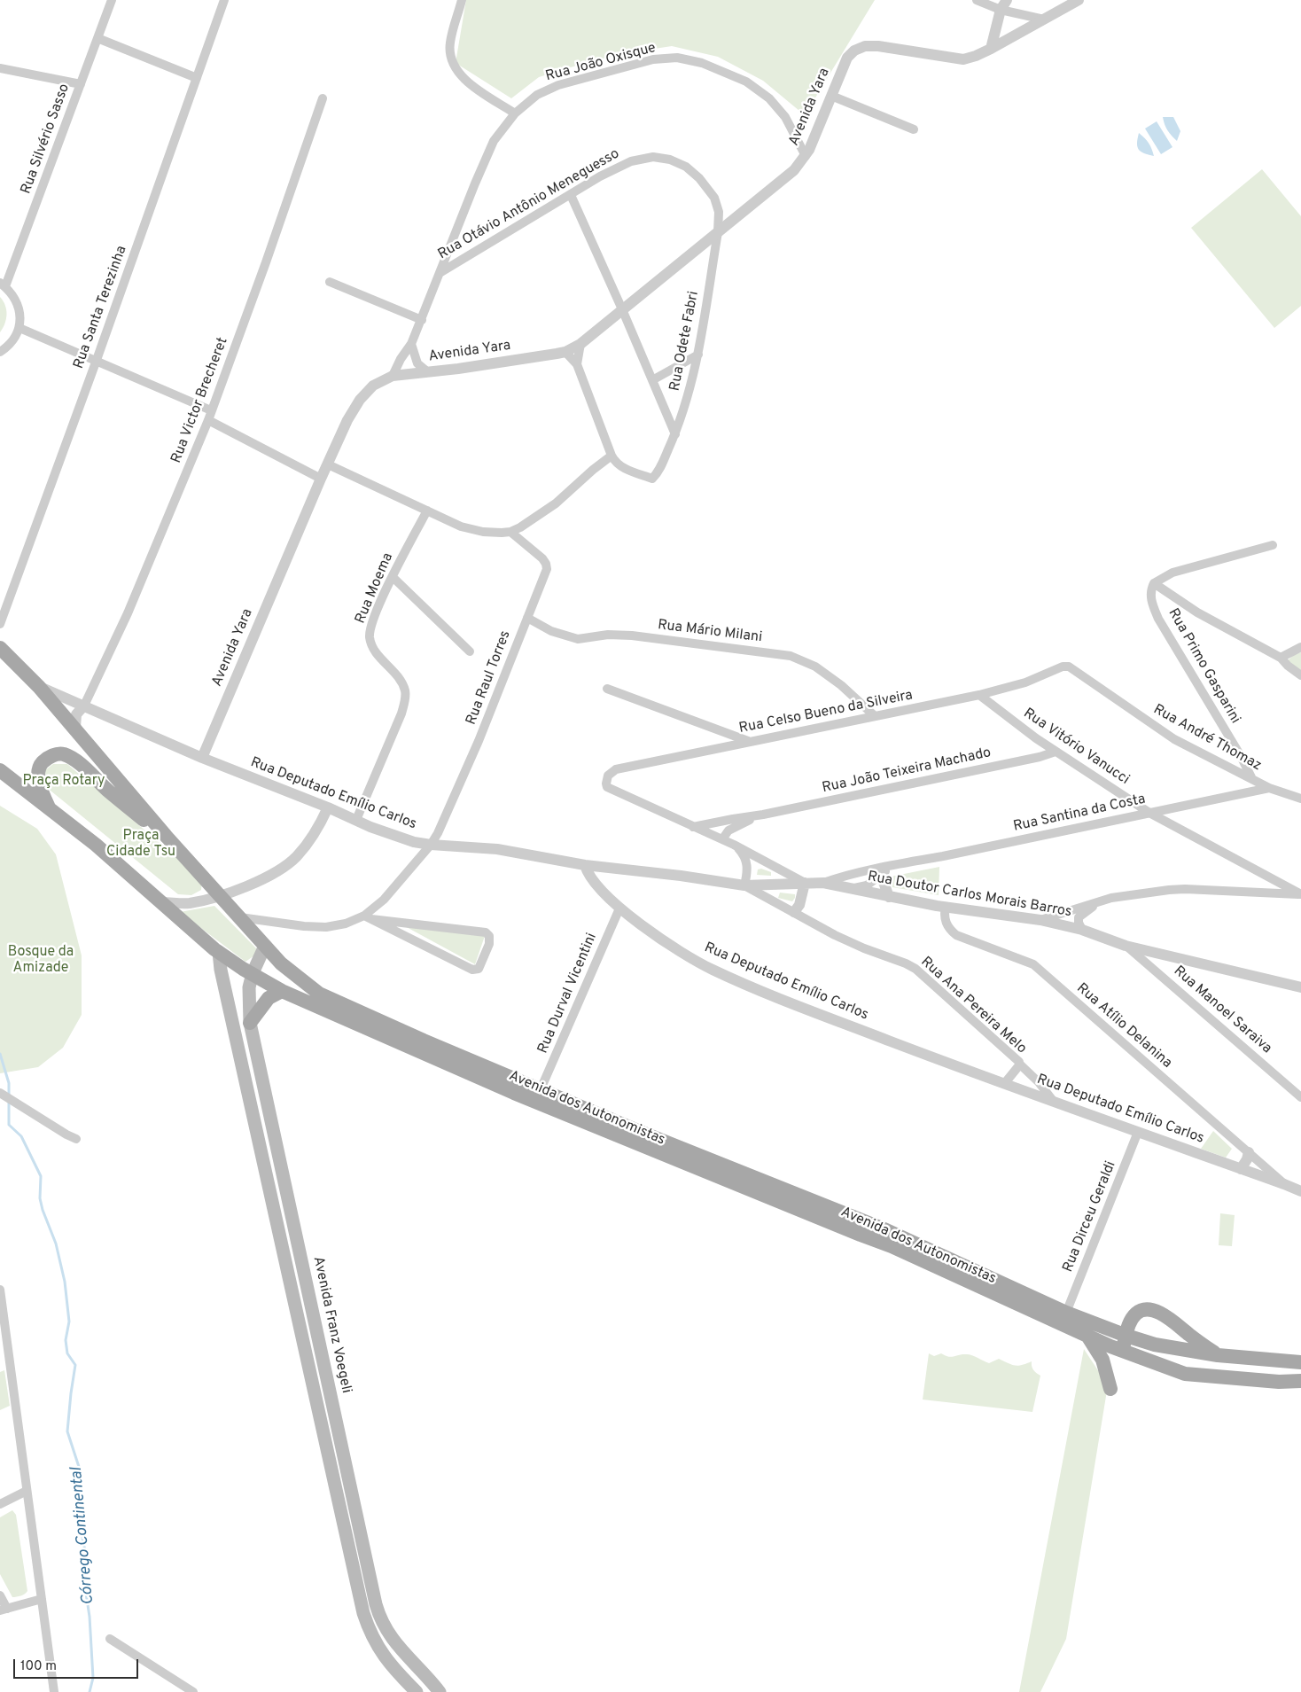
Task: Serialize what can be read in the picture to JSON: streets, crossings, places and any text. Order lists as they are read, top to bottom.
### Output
{
  "streets": {
    "main road": ["Avenida dos Autonomistas", "Avenida Franz Voegeli"],
    "street": [
      "Rua João Oxisque",
      "Avenida Yara",
      "Rua Silvério Sasso",
      "Rua Otávio Antônio Meneguesso",
      "Rua Santa Terezinha",
      "Rua Odete Fabri",
      "Rua Victor Brecheret",
      "Rua Moema",
      "Rua Mário Milani",
      "Rua Primo Gasparini",
      "Rua Raul Torres",
      "Rua Celso Bueno da Silveira",
      "Rua André Thomaz",
      "Rua Vitório Vanucci",
      "Rua João Teixeira Machado",
      "Rua Deputado Emílio Carlos",
      "Rua Santina da Costa",
      "Rua Doutor Carlos Morais Barros",
      "Rua Durval Vicentini",
      "Rua Ana Pereira Melo",
      "Rua Manoel Saraiva",
      "Rua Atílio Delanina",
      "Rua Dirceu Geraldi"
    ]
  },
  "crossings": [
    ["Rua João Oxisque", "Avenida Yara"],
    ["Rua João Oxisque", "Rua Otávio Antônio Meneguesso"],
    ["Avenida Yara", "Rua Otávio Antônio Meneguesso"],
    ["Avenida Yara", "Rua Odete Fabri"],
    ["Avenida Yara", "Rua Deputado Emílio Carlos"],
    ["Rua Otávio Antônio Meneguesso", "Rua Odete Fabri"],
    ["Rua Victor Brecheret", "Rua Deputado Emílio Carlos"],
    ["Rua Moema", "Rua Deputado Emílio Carlos"],
    ["Rua Mário Milani", "Rua Raul Torres"],
    ["Rua Mário Milani", "Rua Celso Bueno da Silveira"],
    ["Rua Primo Gasparini", "Rua André Thomaz"],
    ["Rua Raul Torres", "Rua Deputado Emílio Carlos"],
    ["Rua Celso Bueno da Silveira", "Rua André Thomaz"],
    ["Rua Celso Bueno da Silveira", "Rua Vitório Vanucci"],
    ["Rua Celso Bueno da Silveira", "Rua Doutor Carlos Morais Barros"],
    ["Rua André Thomaz", "Rua Santina da Costa"],
    ["Rua Vitório Vanucci", "Rua João Teixeira Machado"],
    ["Rua Vitório Vanucci", "Rua Santina da Costa"],
    ["Rua João Teixeira Machado", "Rua Doutor Carlos Morais Barros"],
    ["Rua Deputado Emílio Carlos", "Rua Durval Vicentini"],
    ["Rua Deputado Emílio Carlos", "Rua Ana Pereira Melo"],
    ["Rua Deputado Emílio Carlos", "Rua Atílio Delanina"],
    ["Rua Deputado Emílio Carlos", "Avenida dos Autonomistas"],
    ["Rua Deputado Emílio Carlos", "Rua Dirceu Geraldi"],
    ["Rua Santina da Costa", "Rua Doutor Carlos Morais Barros"],
    ["Rua Doutor Carlos Morais Barros", "Rua Manoel Saraiva"],
    ["Rua Doutor Carlos Morais Barros", "Rua Atílio Delanina"],
    ["Rua Durval Vicentini", "Avenida dos Autonomistas"],
    ["Avenida dos Autonomistas", "Rua Dirceu Geraldi"],
    ["Avenida dos Autonomistas", "Avenida Franz Voegeli"]
  ],
  "water": ["Córrego Continental"],
  "parks": ["Praça Rotary", "Praça Cidade Tsu", "Bosque da Amizade"],
  "scale_bar": "100 m"
}
